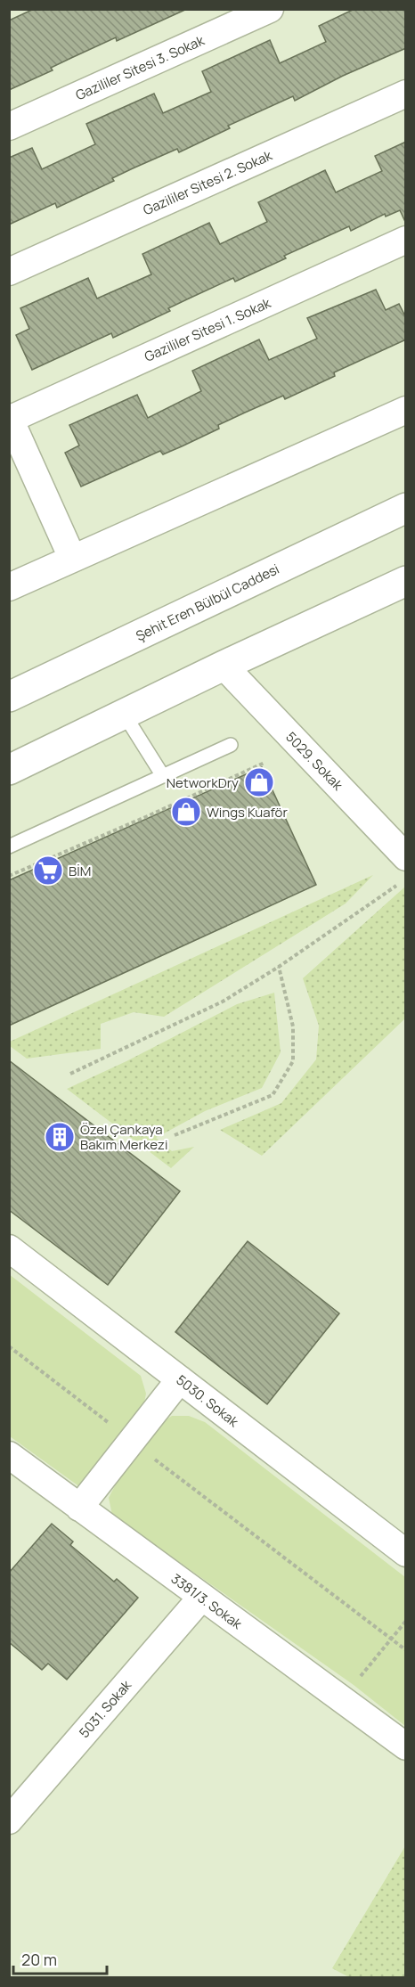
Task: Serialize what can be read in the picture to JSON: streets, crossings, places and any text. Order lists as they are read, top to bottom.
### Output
{
  "streets": {
    "main road": ["Şehit Eren Bülbül Caddesi"],
    "street": [
      "Gazililer Sitesi 3. Sokak",
      "Gazililer Sitesi 2. Sokak",
      "Gazililer Sitesi 1. Sokak",
      "5029. Sokak",
      "5030. Sokak",
      "3381/3. Sokak",
      "5031. Sokak"
    ]
  },
  "crossings": [
    ["3381/3. Sokak", "5031. Sokak"]
  ],
  "places": {
    "shop": ["NetworkDry", "Wings Kuaför"],
    "supermarket": ["BİM"],
    "building": ["Özel Çankaya Bakım Merkezi"]
  },
  "scale_bar": "20 m"
}
